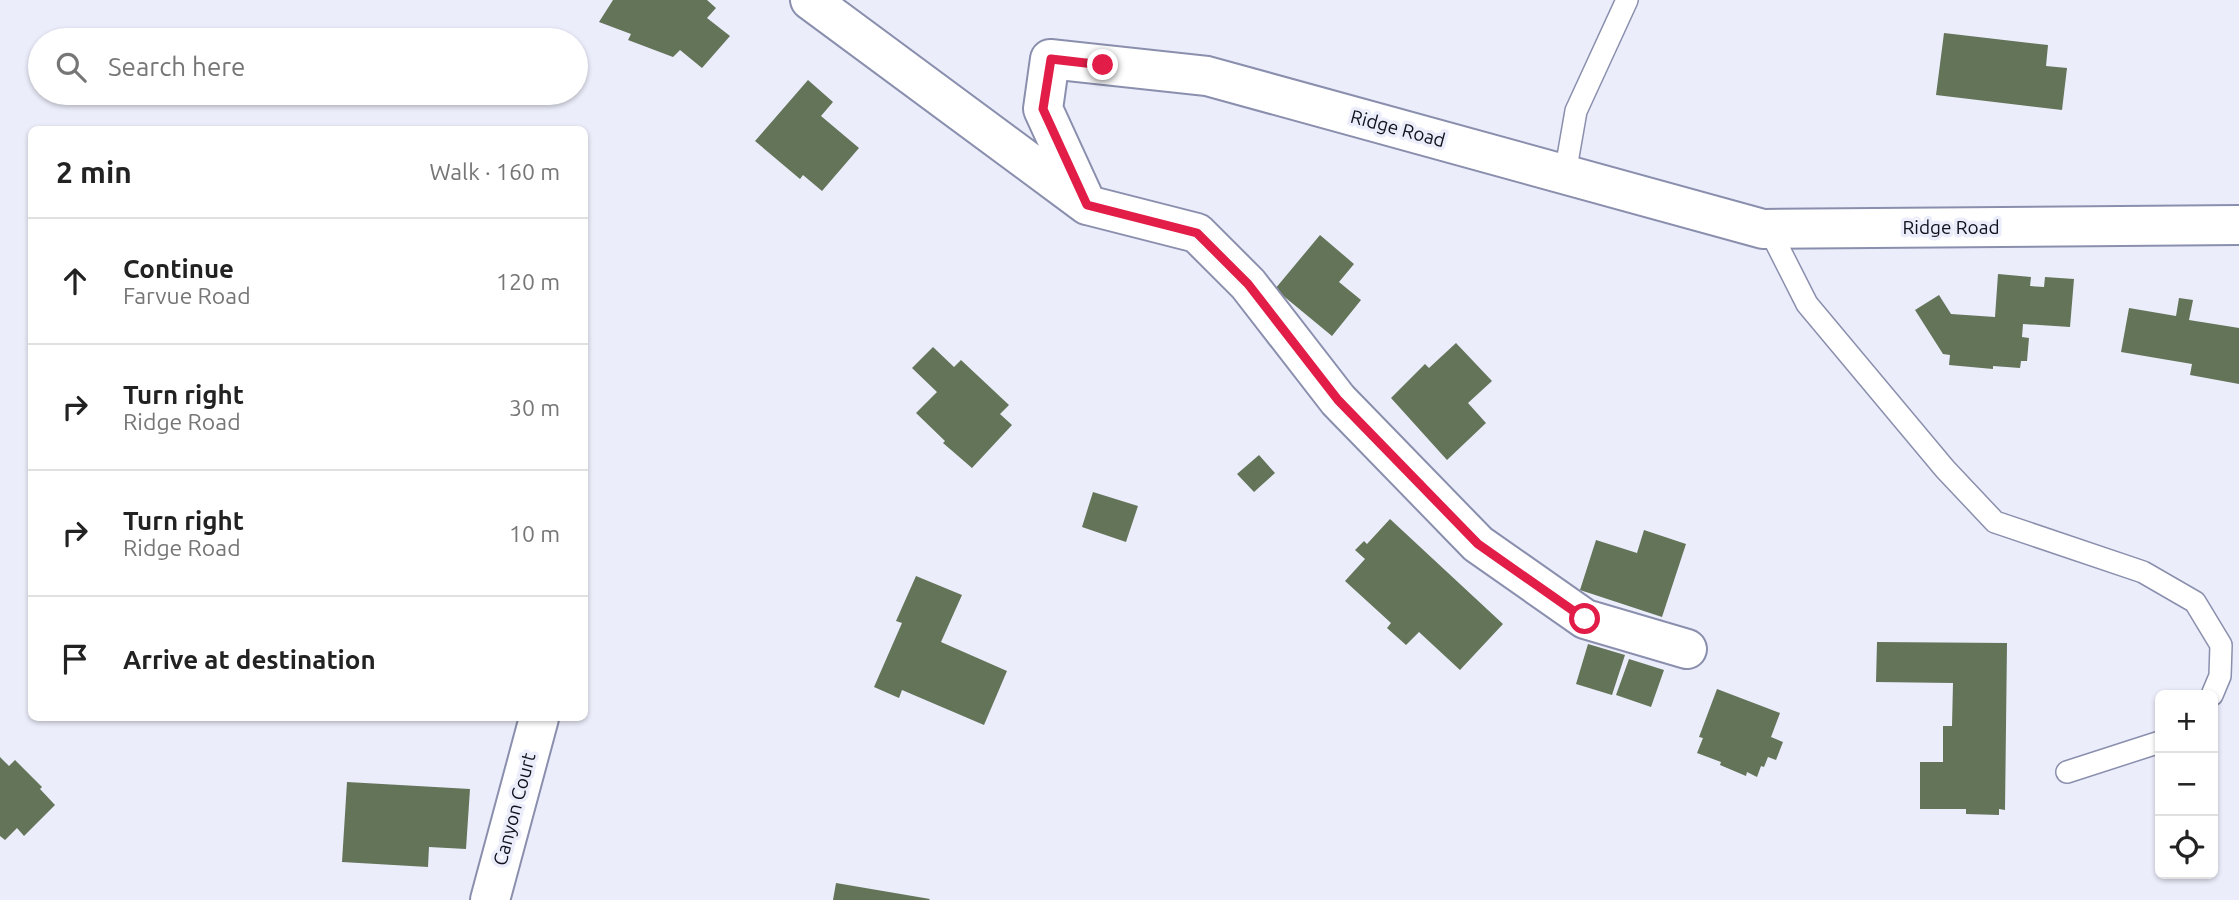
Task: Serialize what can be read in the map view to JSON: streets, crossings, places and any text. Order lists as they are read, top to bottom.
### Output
{
  "streets": {
    "street": ["Ridge Road", "Canyon Court"]
  },
  "page": {
    "search": "Search here",
    "heading": ["2 min", "Walk · 160 m"],
    "list": [
      ["Continue", "Farvue Road", "120 m"],
      ["Turn right", "Ridge Road", "30 m"],
      ["Turn right", "Ridge Road", "10 m"],
      "Arrive at destination"
    ],
    "map_buttons": ["+", "−"]
  }
}
